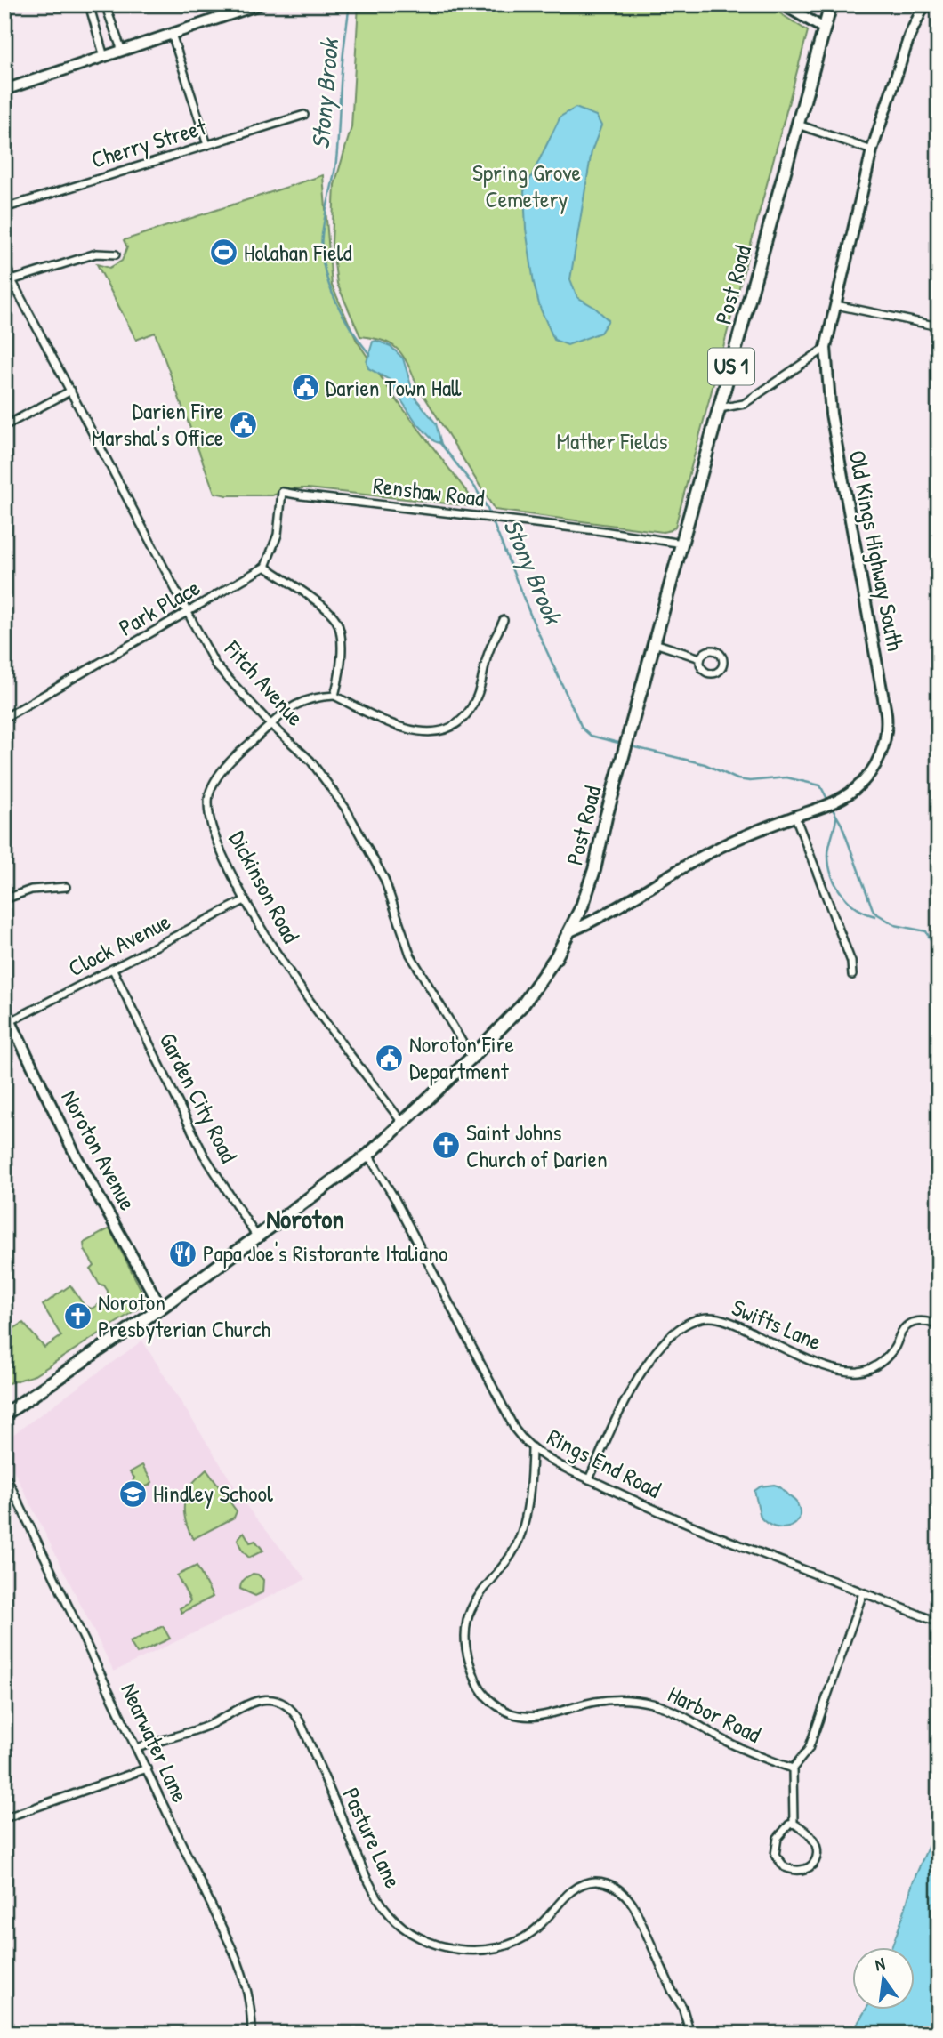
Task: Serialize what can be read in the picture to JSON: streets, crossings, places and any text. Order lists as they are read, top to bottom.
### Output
{
  "streets": {
    "main road": ["Post Road", "US 1"],
    "street": [
      "Cherry Street",
      "Renshaw Road",
      "Old Kings Highway South",
      "Park Place",
      "Fitch Avenue",
      "Dickinson Road",
      "Clock Avenue",
      "Garden City Road",
      "Noroton Avenue",
      "Swifts Lane",
      "Rings End Road",
      "Harbor Road",
      "Nearwater Lane",
      "Pasture Lane"
    ]
  },
  "crossings": [
    ["Post Road", "Renshaw Road"],
    ["Post Road", "Old Kings Highway South"],
    ["Post Road", "Fitch Avenue"],
    ["Post Road", "Dickinson Road"],
    ["Post Road", "Garden City Road"],
    ["Post Road", "Noroton Avenue"],
    ["Post Road", "Rings End Road"],
    ["Renshaw Road", "Park Place"],
    ["Park Place", "Fitch Avenue"],
    ["Fitch Avenue", "Dickinson Road"],
    ["Dickinson Road", "Clock Avenue"],
    ["Clock Avenue", "Garden City Road"],
    ["Clock Avenue", "Noroton Avenue"],
    ["Swifts Lane", "Rings End Road"],
    ["Rings End Road", "Harbor Road"],
    ["Nearwater Lane", "Pasture Lane"]
  ],
  "districts": ["Noroton"],
  "water": ["Stony Brook"],
  "parks": ["Spring Grove Cemetery", "Mather Fields"],
  "places": {
    "sports": ["Holahan Field"],
    "public building": ["Darien Town Hall", "Darien Fire Marshal's Office", "Noroton Fire Department"],
    "church": ["Saint Johns Church of Darien", "Noroton Presbyterian Church"],
    "restaurant": ["Papa Joe's Ristorante Italiano"],
    "school or university": ["Hindley School"]
  },
  "north": "top"
}
